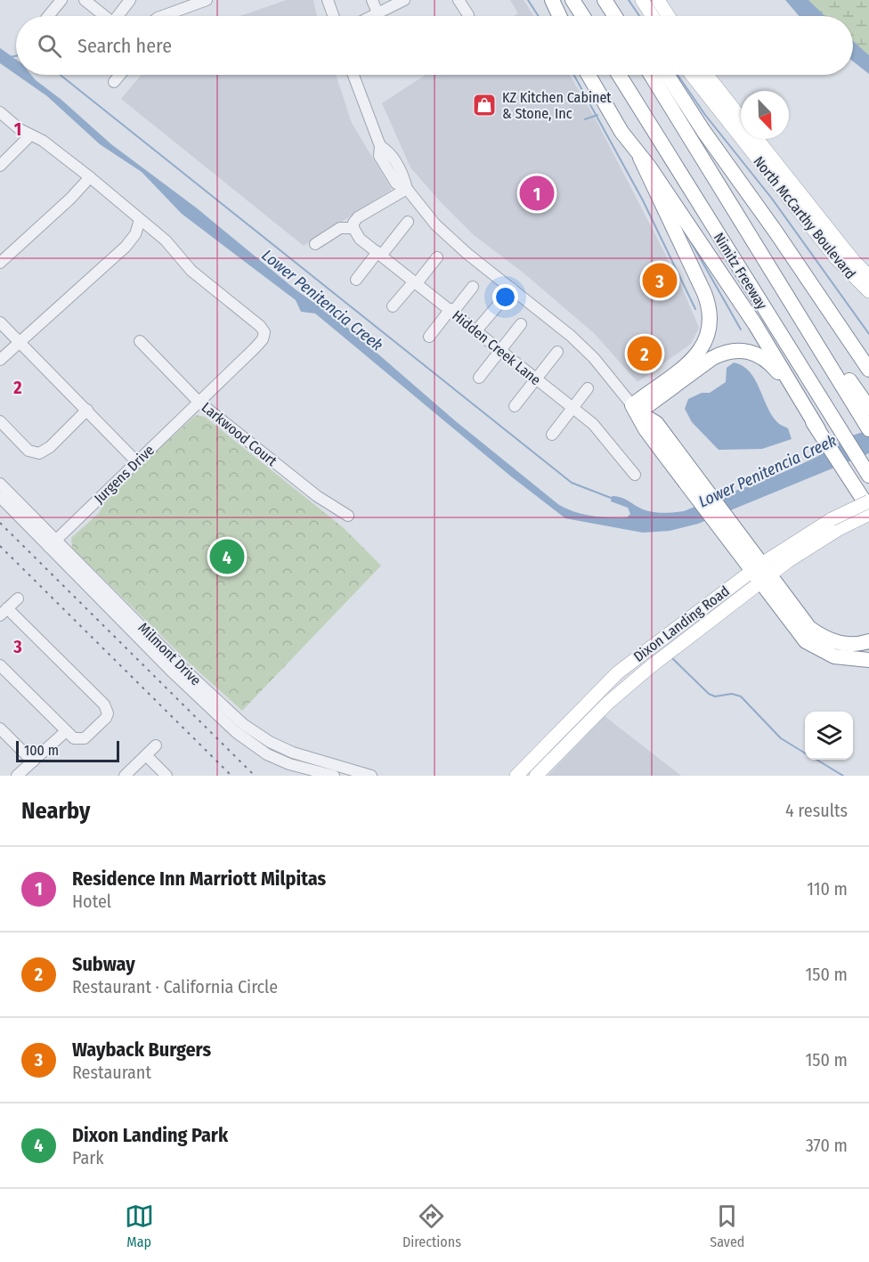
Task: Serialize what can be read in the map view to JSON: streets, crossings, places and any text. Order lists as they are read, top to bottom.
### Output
{
  "streets": {
    "highway": ["Nimitz Freeway"],
    "main road": ["North McCarthy Boulevard", "Dixon Landing Road"],
    "street": [
      "Hidden Creek Lane",
      "Larkwood Court",
      "Jurgens Drive",
      "Milmont Drive"
    ]
  },
  "crossings": [
    ["Larkwood Court", "Jurgens Drive"],
    ["Jurgens Drive", "Milmont Drive"]
  ],
  "water": ["Lower Penitencia Creek"],
  "places": {
    "shop": ["KZ Kitchen Cabinet & Stone, Inc"]
  },
  "scale_bar": "100 m",
  "north": "bottom right",
  "page": {
    "search": "Search here",
    "pins": [
      "1",
      "3",
      "2",
      "4"
    ],
    "scale": "100 m",
    "heading": ["Nearby", "4 results"],
    "list": [
      {
        "mark": "1",
        "name": "Residence Inn Marriott Milpitas",
        "note": "Hotel",
        "value": "110 m"
      },
      {
        "mark": "2",
        "name": "Subway",
        "note": "Restaurant · California Circle",
        "value": "150 m"
      },
      {
        "mark": "3",
        "name": "Wayback Burgers",
        "note": "Restaurant",
        "value": "150 m"
      },
      {
        "mark": "4",
        "name": "Dixon Landing Park",
        "note": "Park",
        "value": "370 m"
      }
    ],
    "nav": ["Map", "Directions", "Saved"]
  },
  "grid": {
    "rows": ["1", "2", "3"]
  }
}
